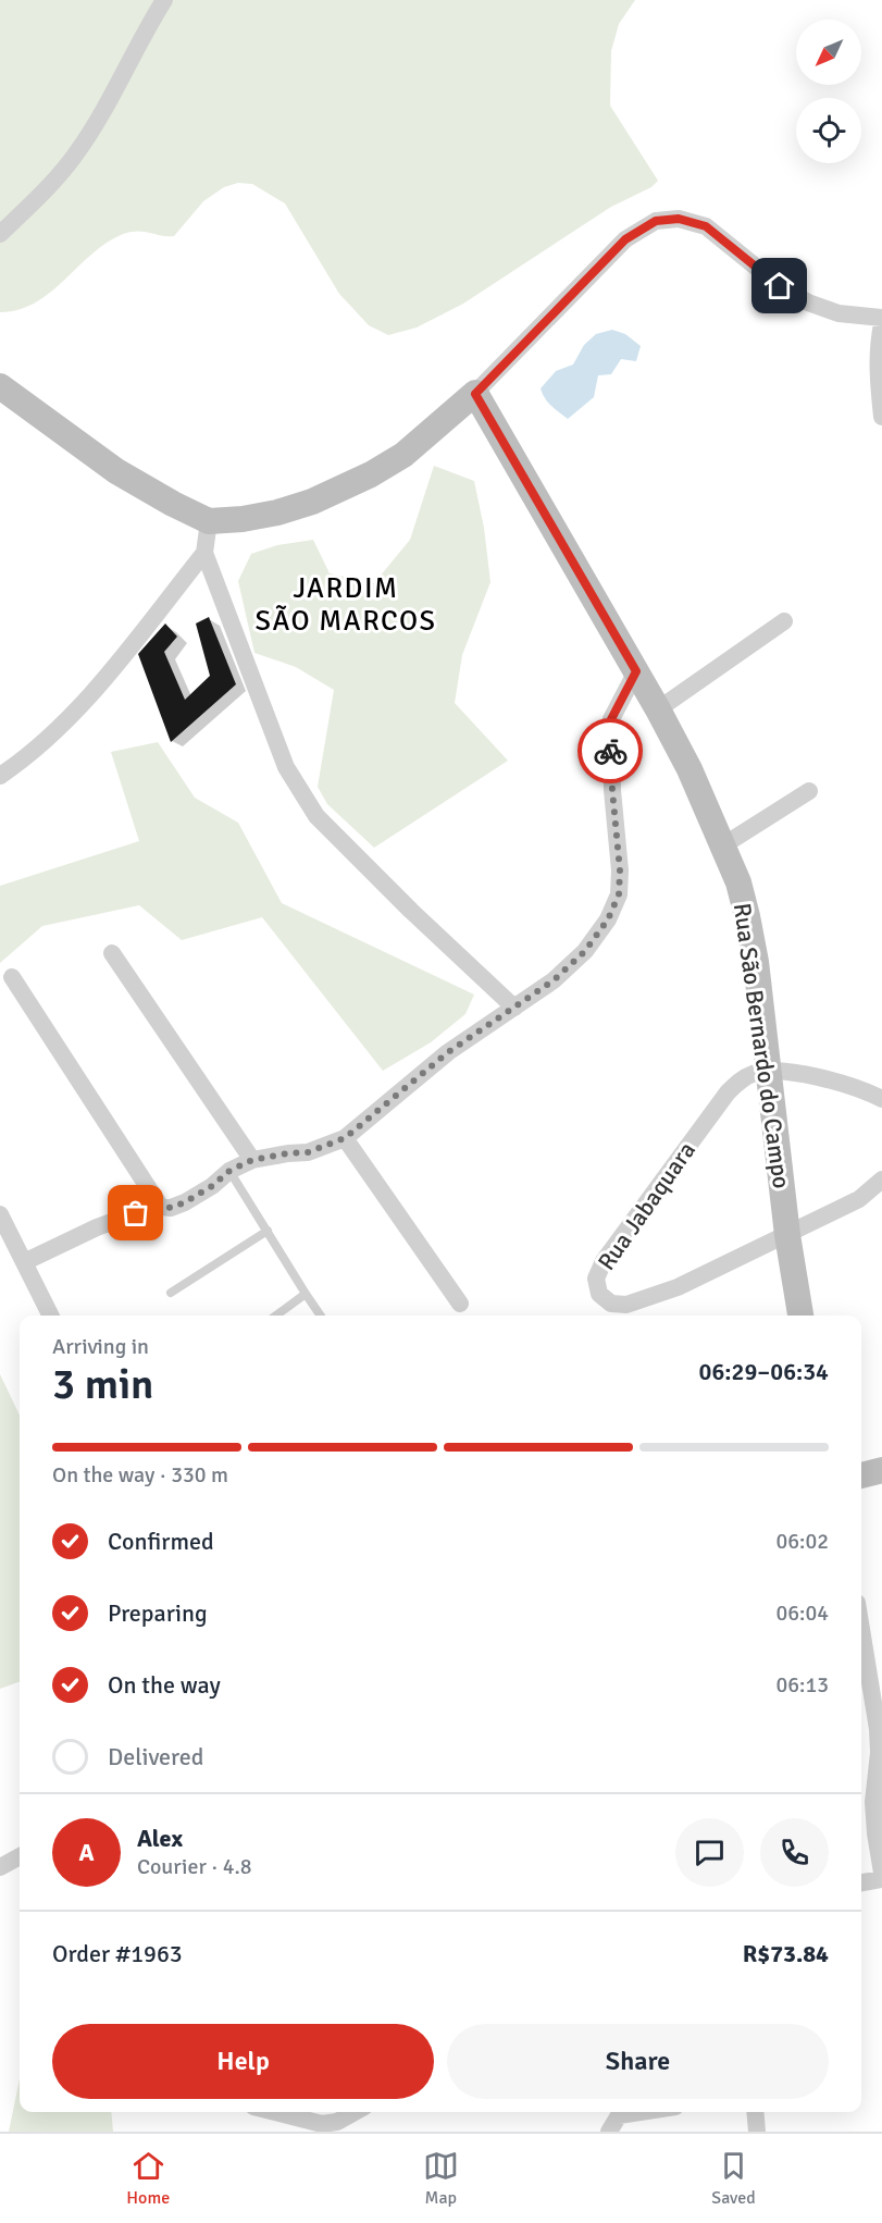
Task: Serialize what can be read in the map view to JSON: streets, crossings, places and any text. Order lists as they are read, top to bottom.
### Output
{
  "streets": {
    "street": ["Rua São Bernardo do Campo", "Rua Jabaquara"]
  },
  "crossings": [
    ["Rua São Bernardo do Campo", "Rua Jabaquara"]
  ],
  "districts": ["JARDIM SÃO MARCOS"],
  "north": "bottom left",
  "page": {
    "heading": ["3 min", "Arriving in", "06:29–06:34"],
    "panel": [
      "Alex",
      "Courier · 4.8",
      "Order #1963",
      "R$73.84"
    ],
    "bar": "On the way · 330 m",
    "list": [
      ["Confirmed", "06:02"],
      ["Preparing", "06:04"],
      ["On the way", "06:13"],
      "Delivered"
    ],
    "round": "A",
    "buttons": ["Help", "Share"],
    "tabs": ["Home", "Map", "Saved"]
  }
}
